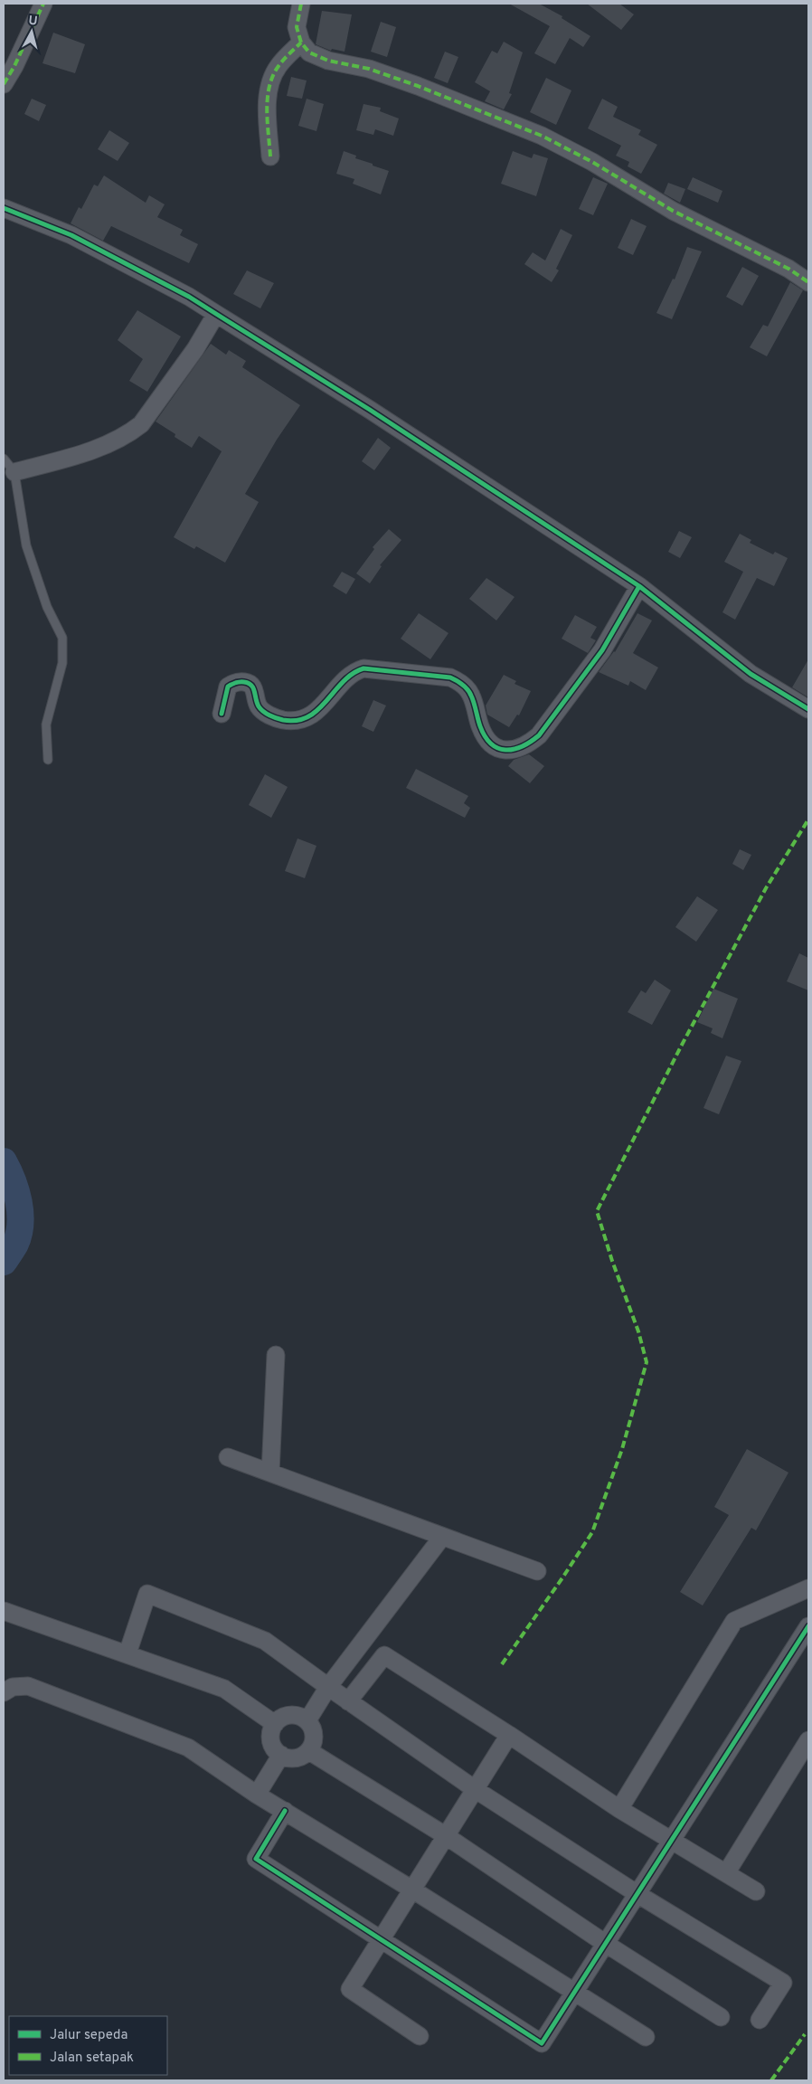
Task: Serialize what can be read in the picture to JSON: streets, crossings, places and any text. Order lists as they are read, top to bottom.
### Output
{
  "legend": ["Jalur sepeda", "Jalan setapak"],
  "north": "top"
}
